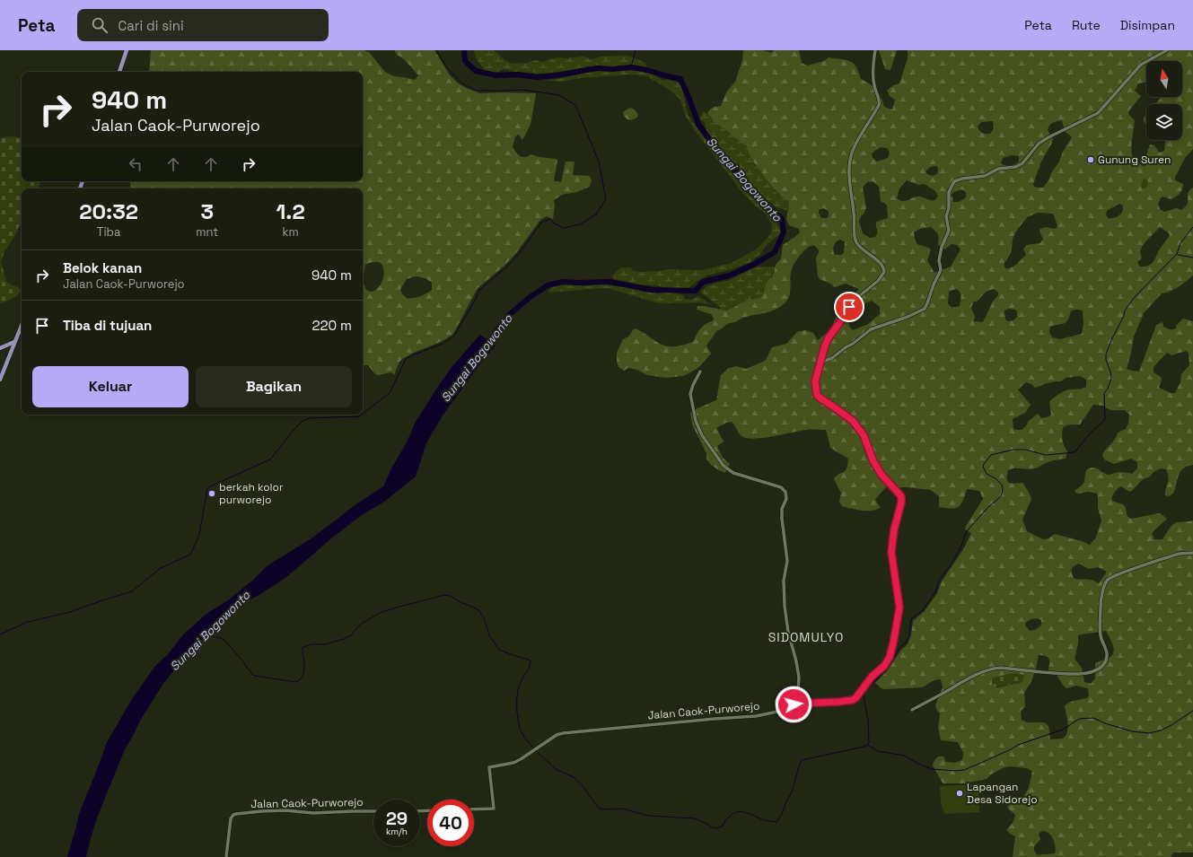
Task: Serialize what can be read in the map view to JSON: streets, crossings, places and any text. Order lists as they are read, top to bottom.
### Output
{
  "streets": {
    "street": ["Jalan Caok-Purworejo"]
  },
  "districts": ["SIDOMULYO"],
  "water": ["Sungai Bogowonto"],
  "places": ["Gunung Suren", "berkah kolor purworejo", "Lapangan Desa Sidorejo"],
  "north": "top",
  "page": {
    "header": "Peta",
    "search": "Cari di sini",
    "nav": ["Peta", "Rute", "Disimpan"],
    "turn": ["940 m", "Jalan Caok-Purworejo"],
    "eta": [
      "20:32",
      "Tiba",
      "3",
      "mnt",
      "1.2",
      "km"
    ],
    "list": [
      {
        "name": "Belok kanan",
        "note": "Jalan Caok-Purworejo",
        "value": "940 m"
      },
      {
        "name": "Tiba di tujuan",
        "value": "220 m"
      }
    ],
    "buttons": ["Keluar", "Bagikan"],
    "speed": "29 km/h",
    "limit": "40"
  }
}
